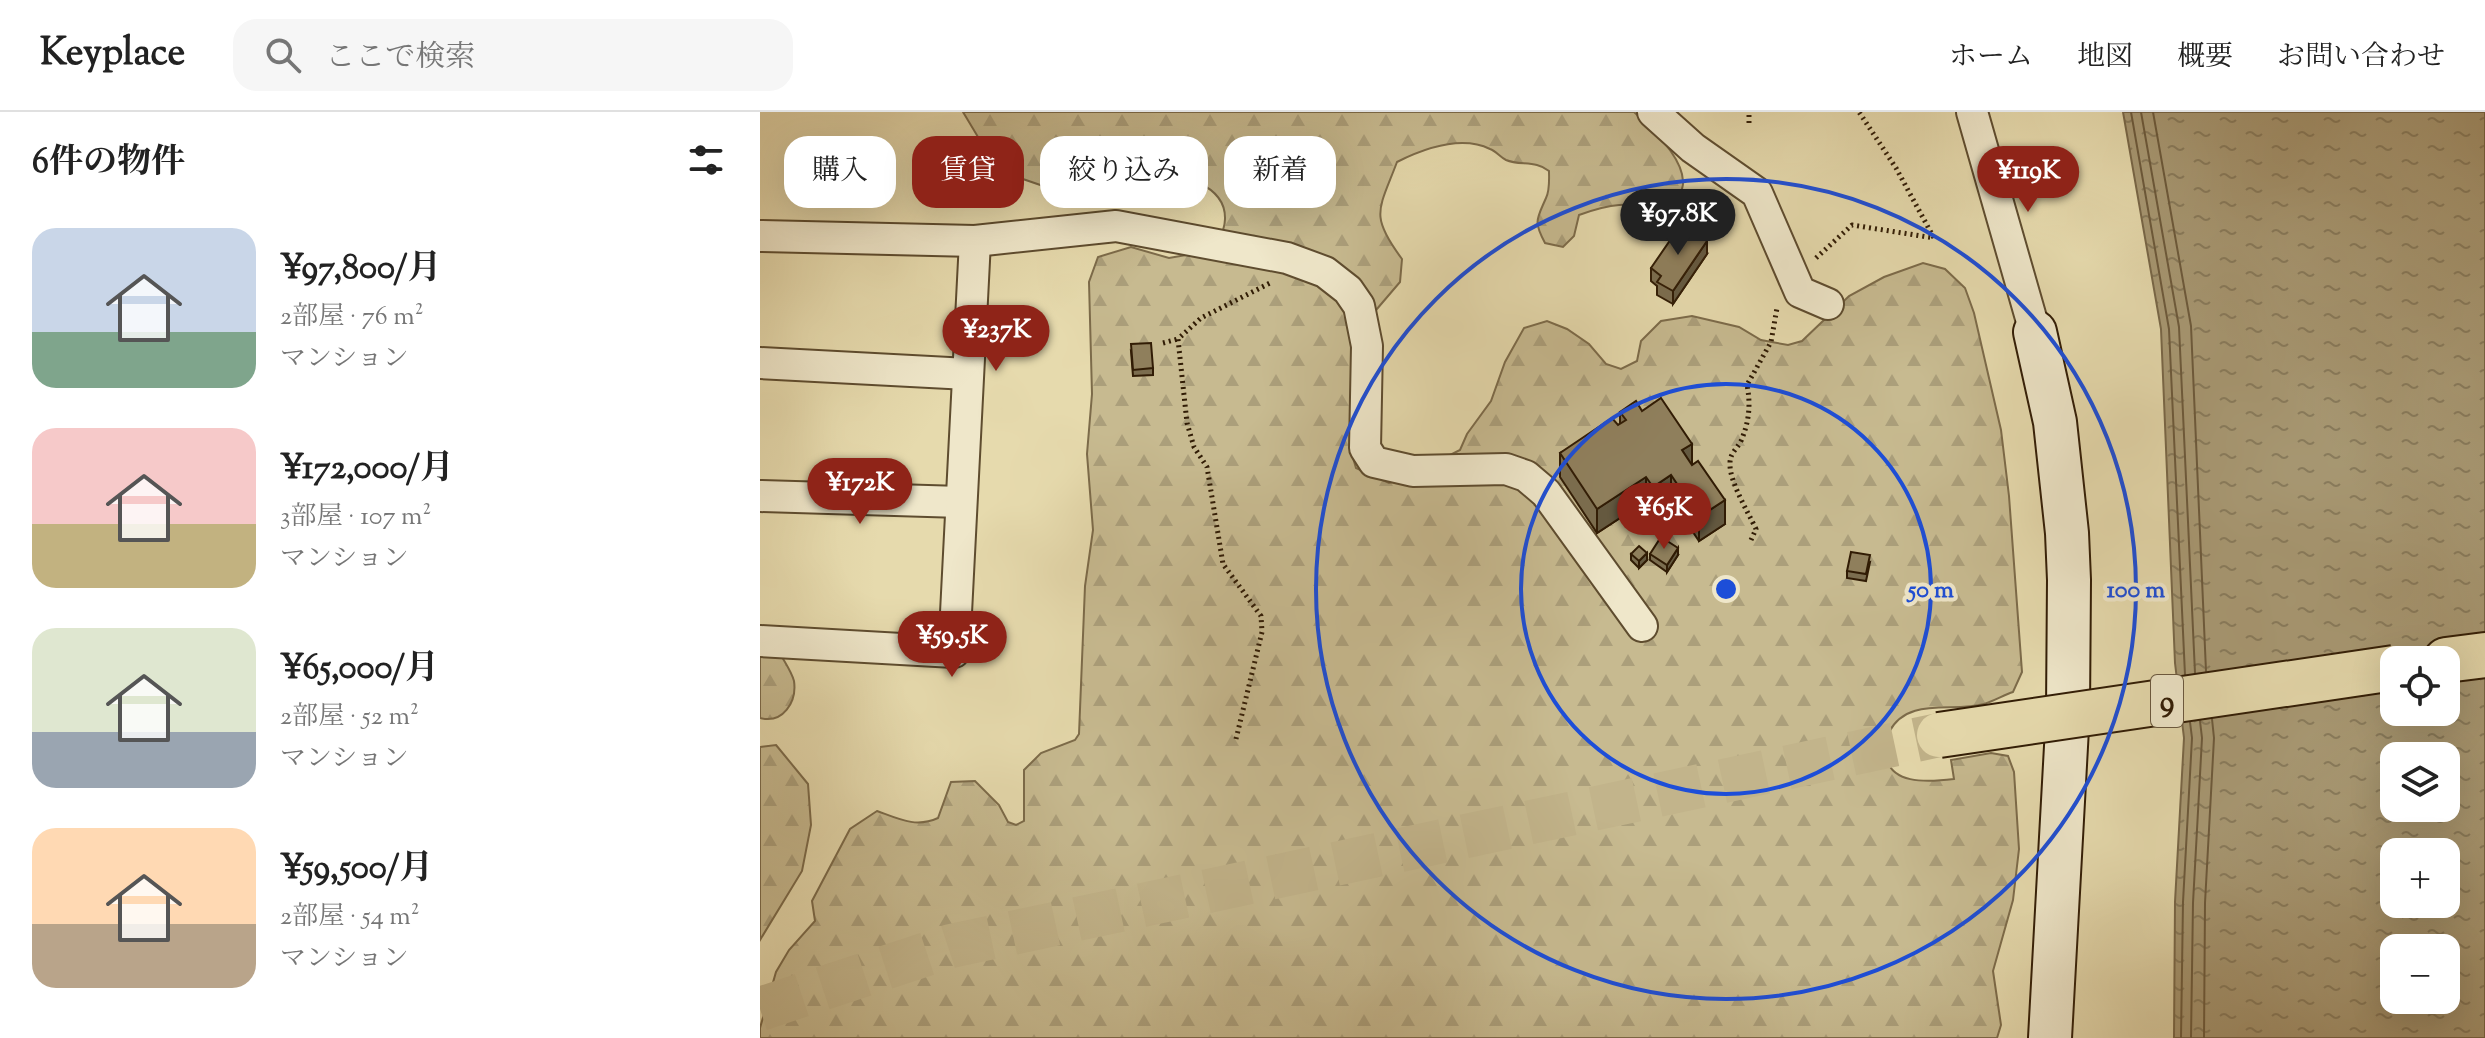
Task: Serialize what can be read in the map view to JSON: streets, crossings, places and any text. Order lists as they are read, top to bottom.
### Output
{
  "streets": {
    "highway": ["9"]
  },
  "page": {
    "header": "Keyplace",
    "search": "ここで検索",
    "nav": [
      "ホーム",
      "地図",
      "概要",
      "お問い合わせ"
    ],
    "heading": "6件の物件",
    "chip": [
      "購入",
      "賃貸",
      "絞り込み",
      "新着"
    ],
    "price": [
      "¥119K",
      "¥97.8K",
      "¥237K",
      "¥172K",
      "¥65K",
      "¥59.5K"
    ],
    "list": [
      {
        "name": "¥97,800/月",
        "note": "2部屋 · 76 m² · マンション"
      },
      {
        "name": "¥172,000/月",
        "note": "3部屋 · 107 m² · マンション"
      },
      {
        "name": "¥65,000/月",
        "note": "2部屋 · 52 m² · マンション"
      },
      {
        "name": "¥59,500/月",
        "note": "2部屋 · 54 m² · マンション"
      }
    ],
    "map_buttons": ["+", "−"]
  },
  "rings": ["50 m", "100 m"]
}
